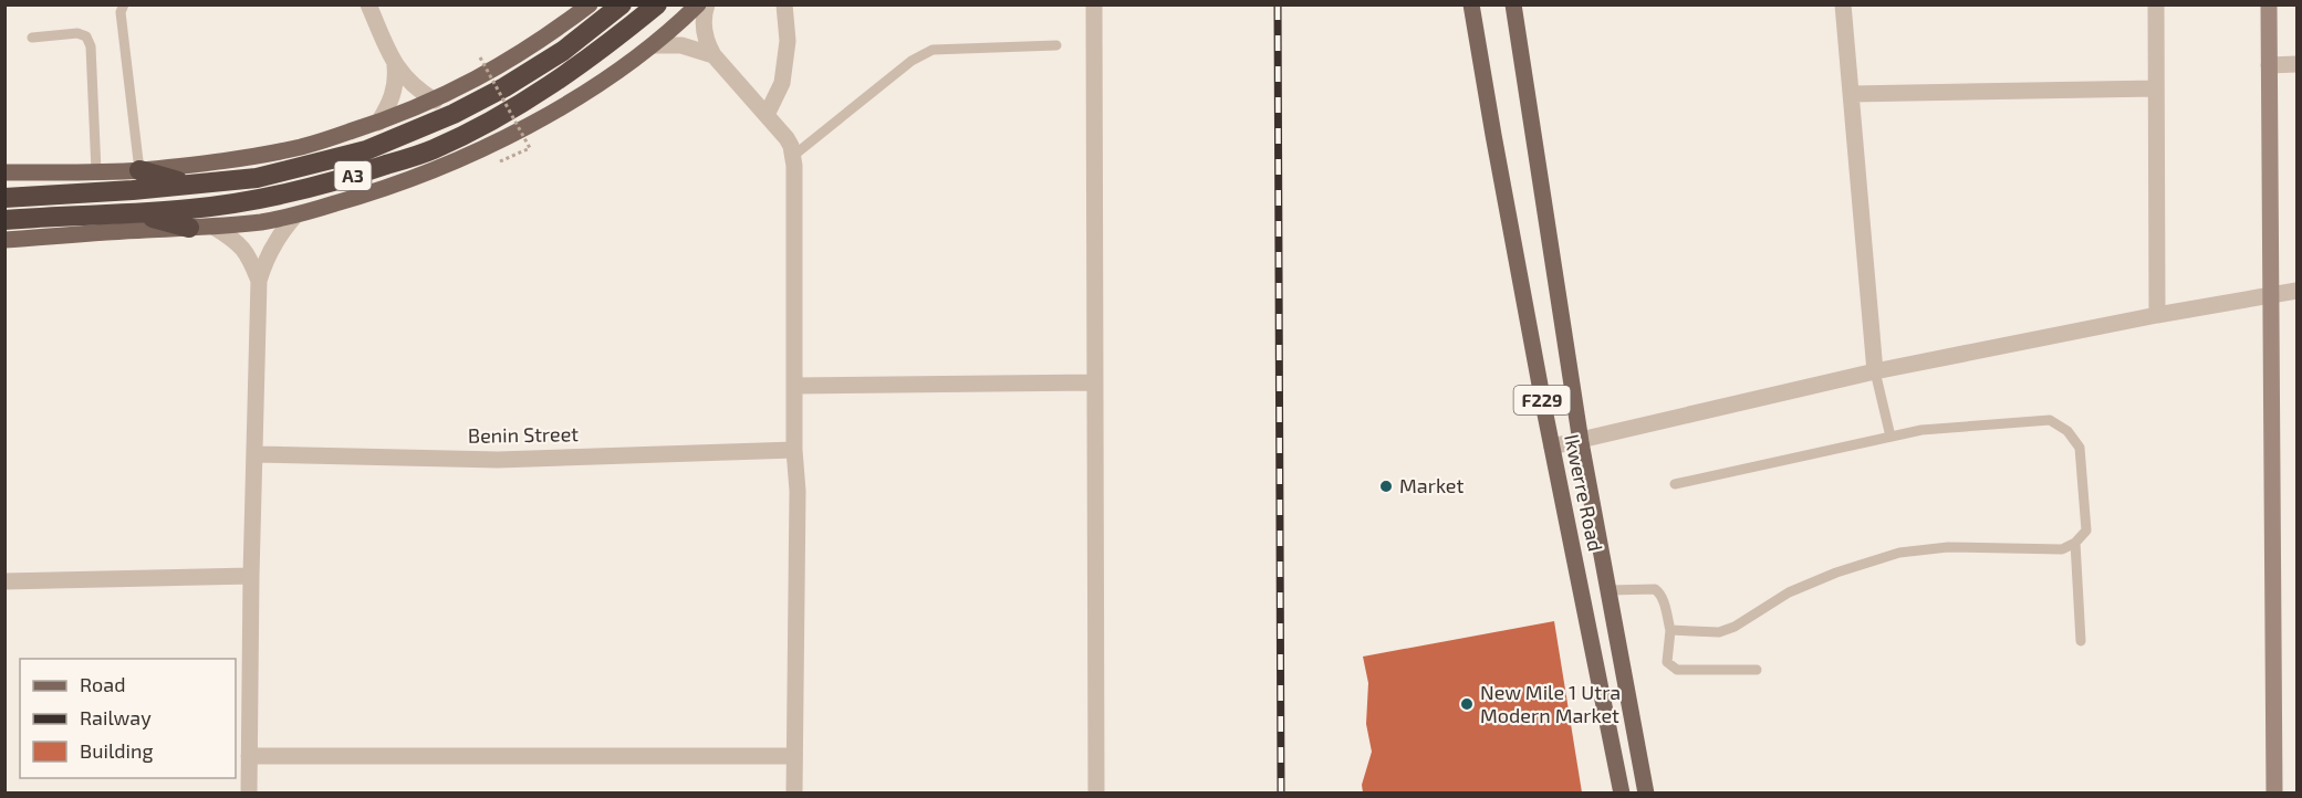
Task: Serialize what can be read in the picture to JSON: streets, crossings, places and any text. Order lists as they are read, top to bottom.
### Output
{
  "streets": {
    "highway": ["A3"],
    "main road": ["F229", "Ikwerre Road"],
    "street": ["Benin Street"]
  },
  "places": ["Market", "New Mile 1 Utra Modern Market"],
  "legend": ["Road", "Railway", "Building"]
}
